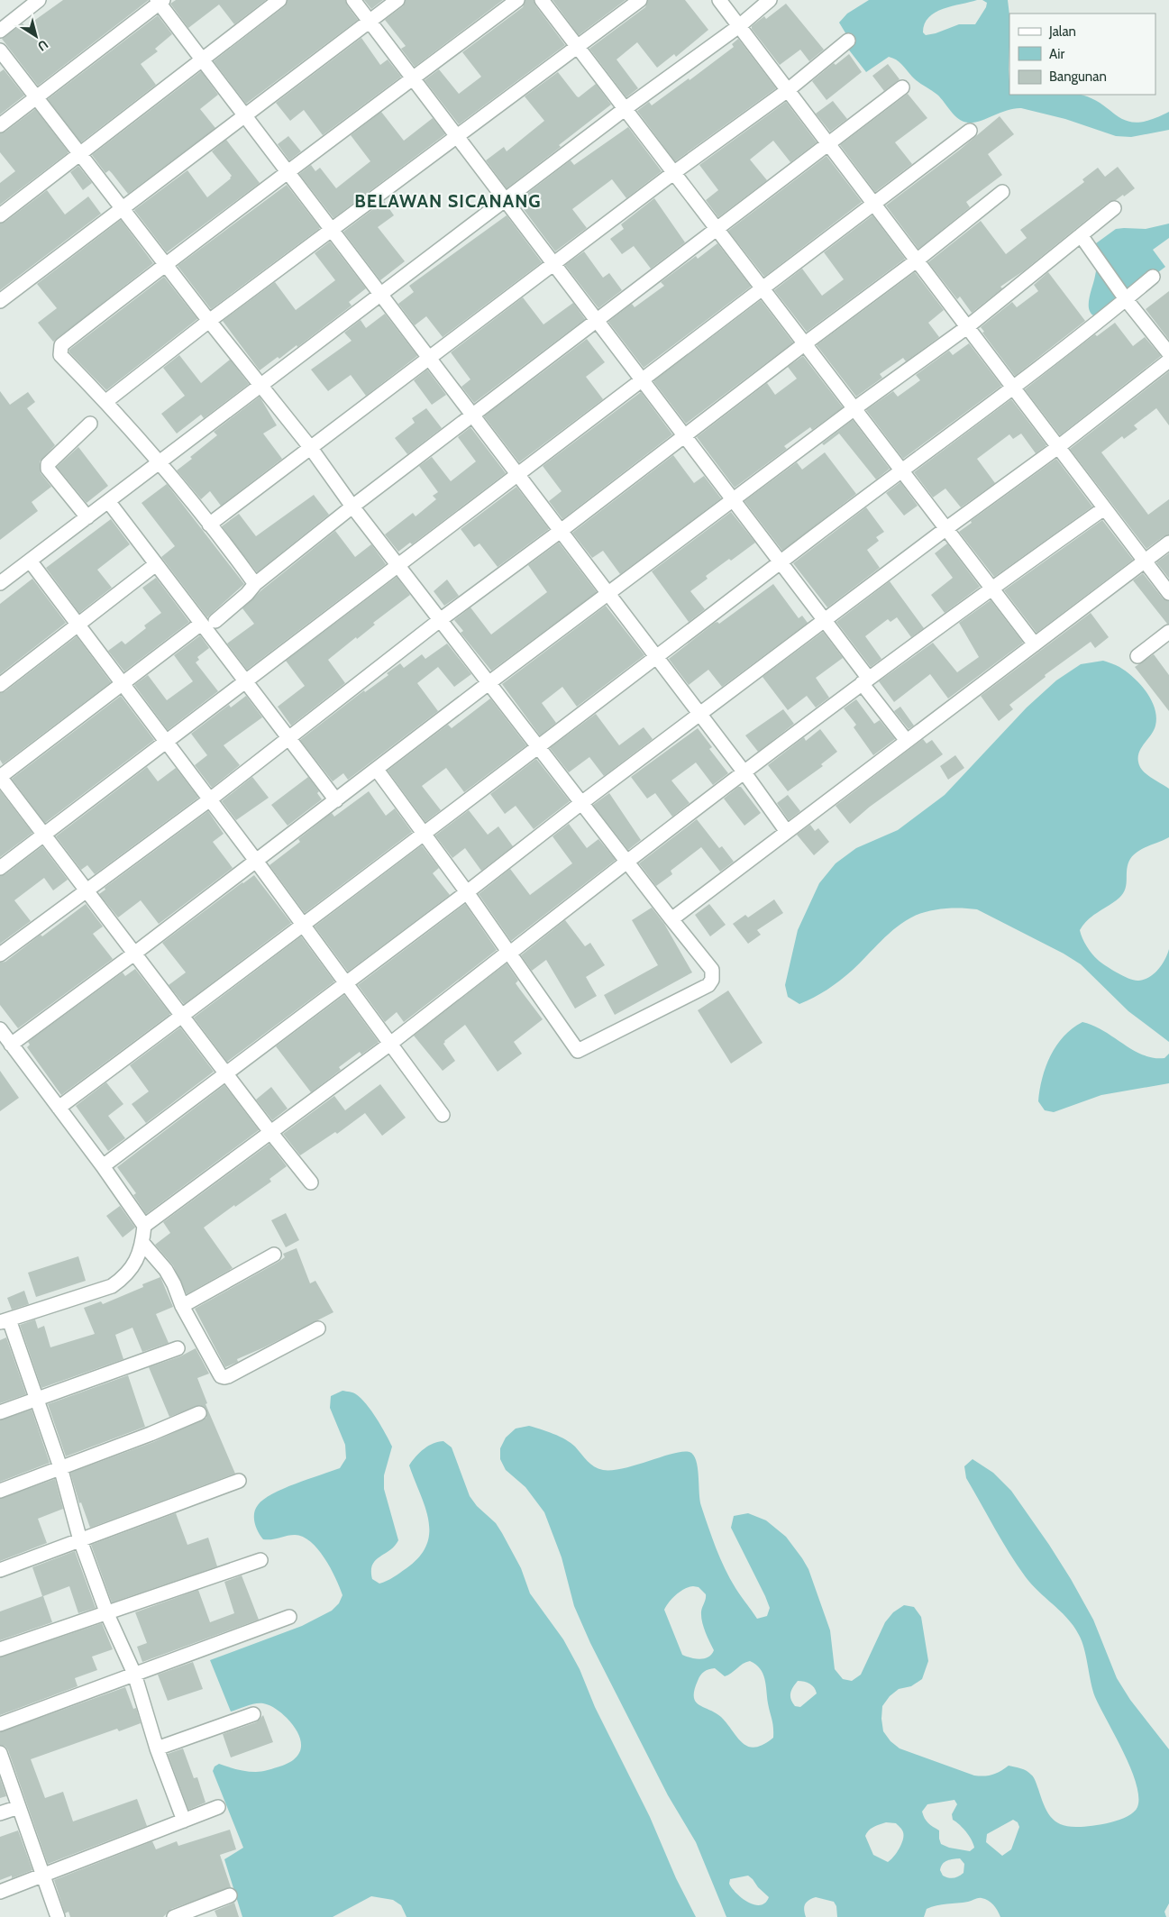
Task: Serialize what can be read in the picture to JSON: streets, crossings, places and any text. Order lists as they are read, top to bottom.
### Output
{
  "districts": ["BELAWAN SICANANG"],
  "legend": ["Jalan", "Air", "Bangunan"],
  "north": "bottom right"
}
